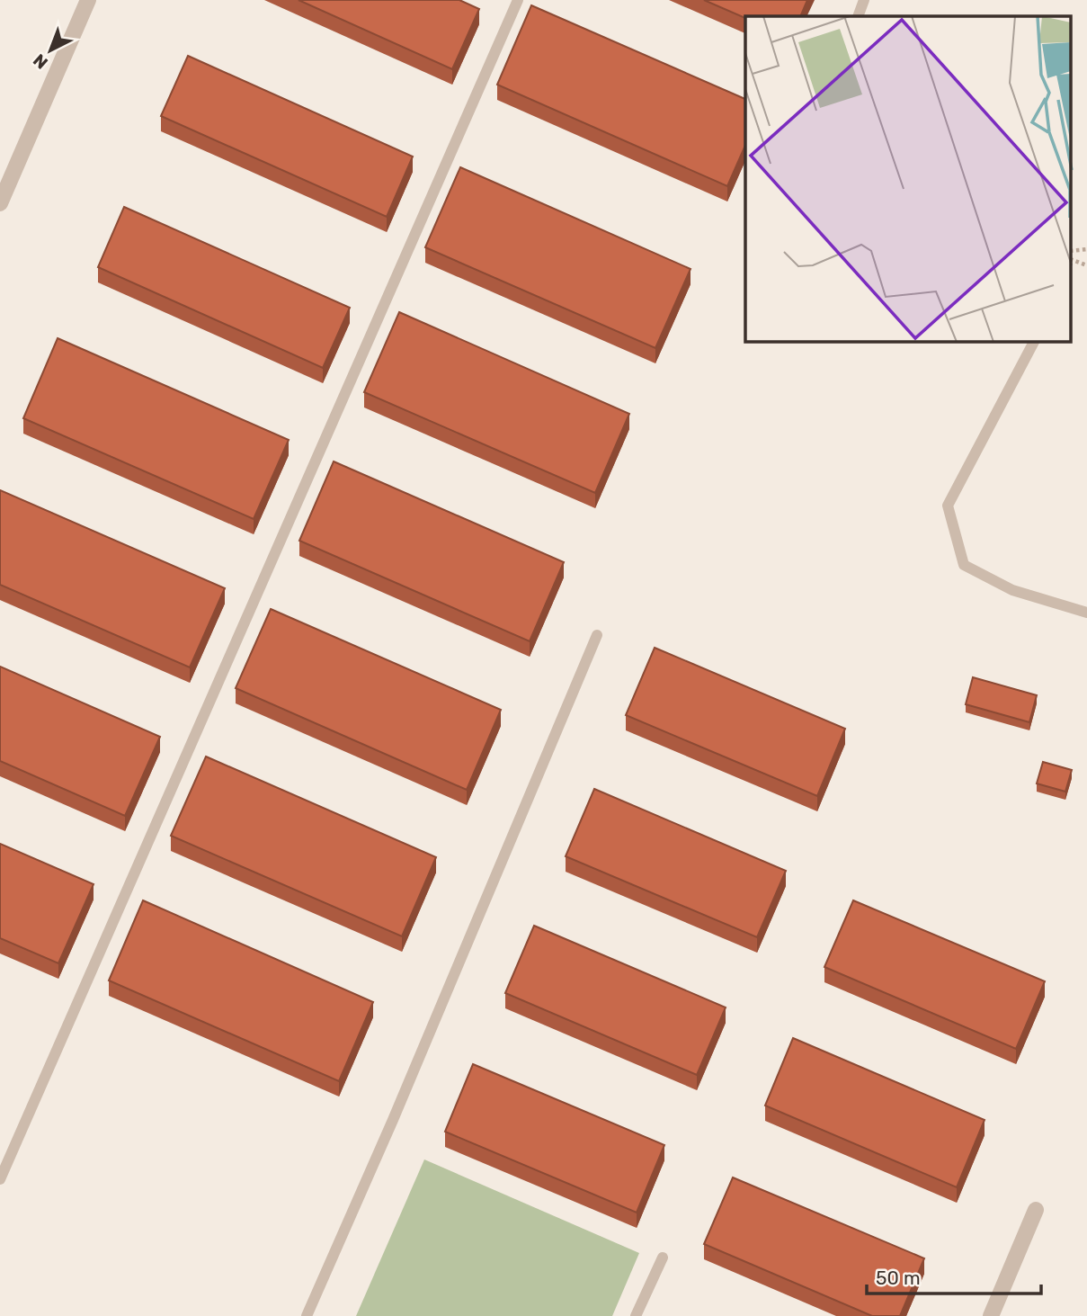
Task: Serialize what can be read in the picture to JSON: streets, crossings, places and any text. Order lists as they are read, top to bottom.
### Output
{
  "scale_bar": "50 m",
  "north": "bottom left"
}
